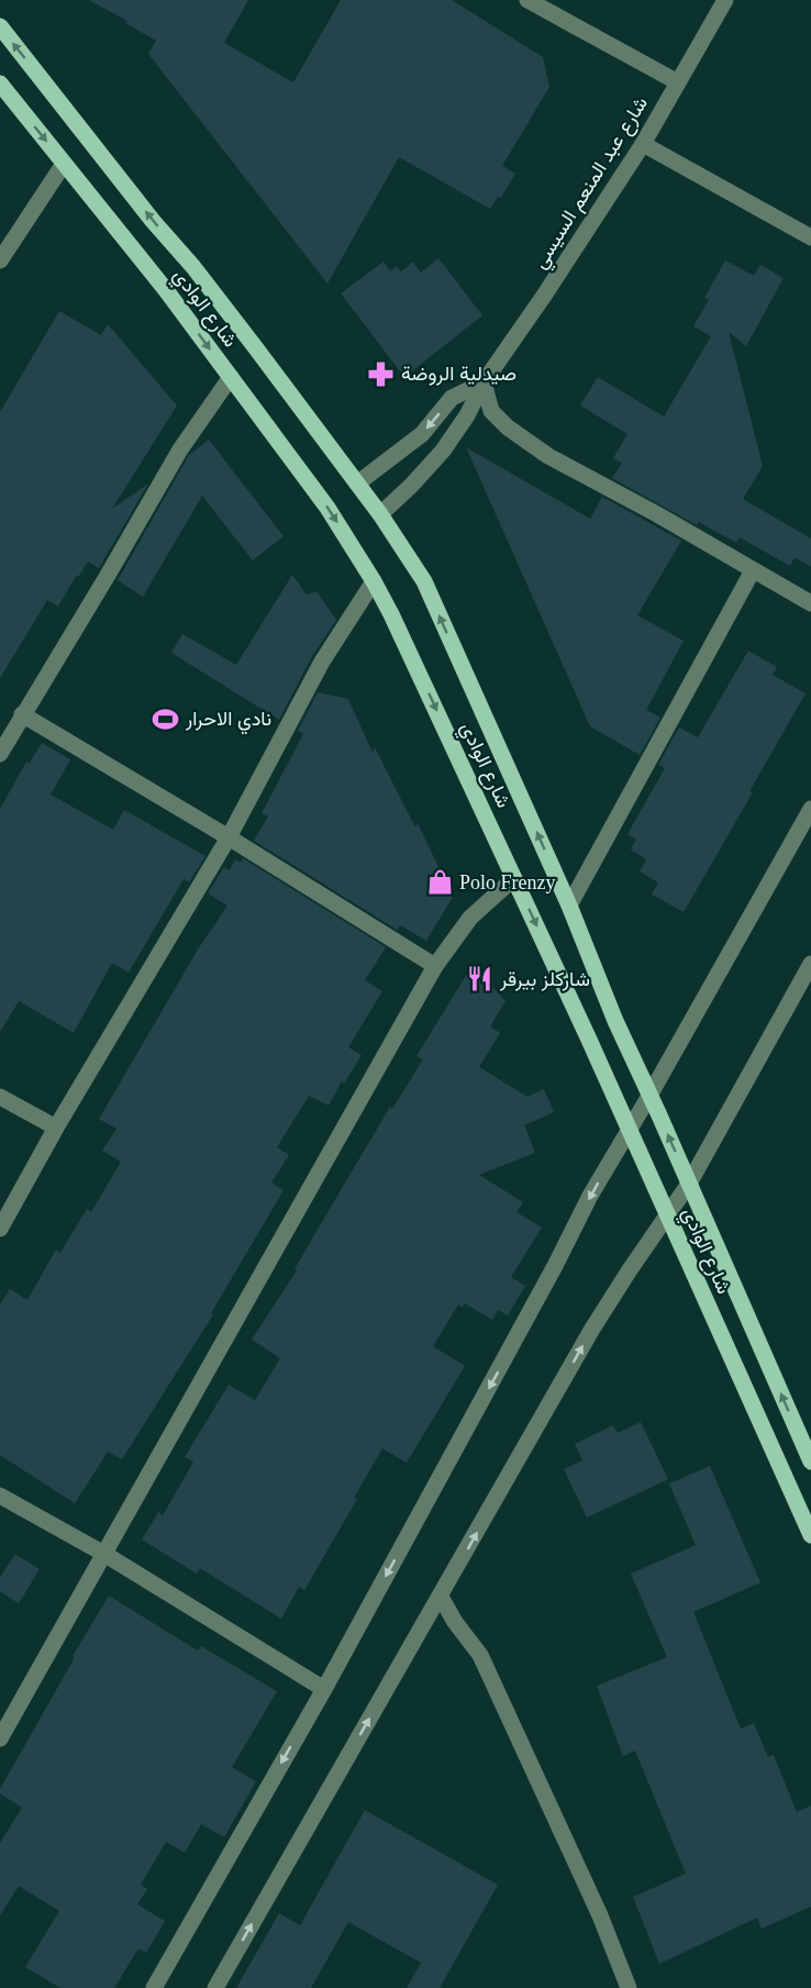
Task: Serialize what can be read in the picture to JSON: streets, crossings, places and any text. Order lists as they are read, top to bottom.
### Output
{
  "streets": {
    "main road": ["شارع الوادي"],
    "street": ["شارع عبد المنعم السيسي"]
  },
  "crossings": [
    ["شارع عبد المنعم السيسي", "شارع الوادي"]
  ],
  "places": {
    "pharmacy": ["صيدلية الروضة"],
    "sports": ["نادي الاحرار"],
    "shop": ["Polo Frenzy"],
    "restaurant": ["شاركلز بيرقر"]
  }
}
